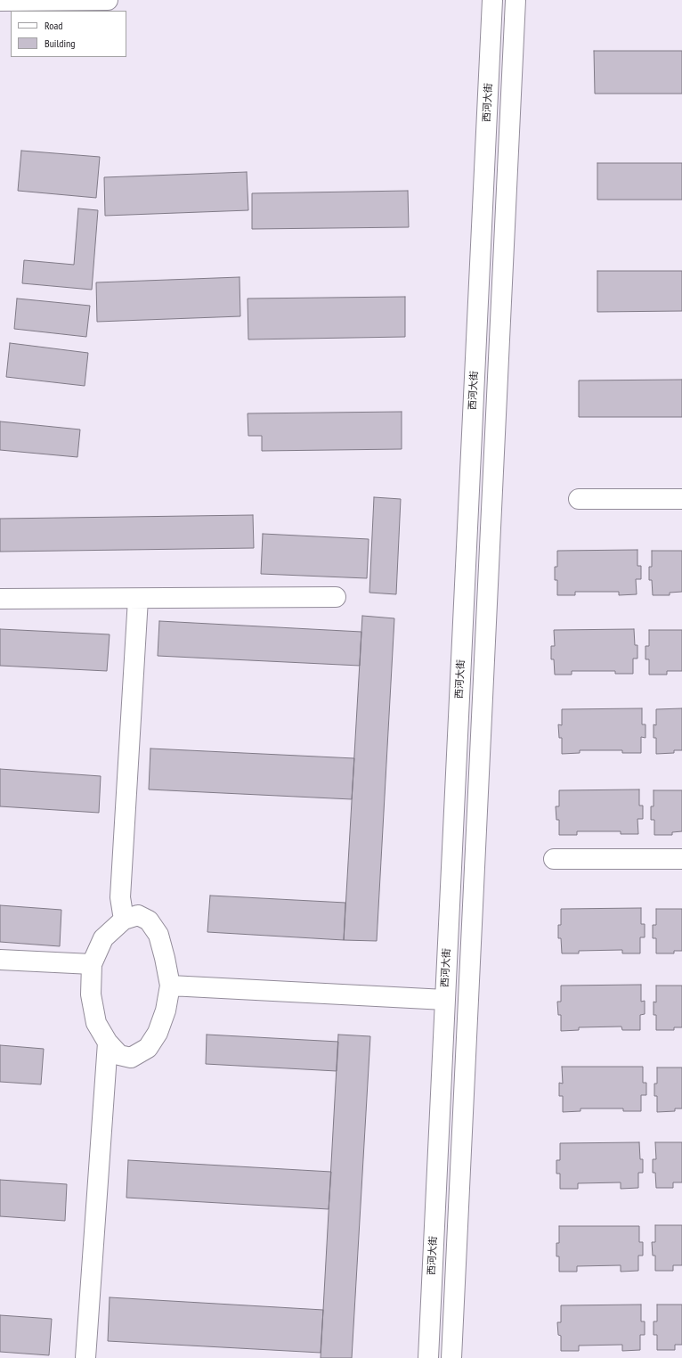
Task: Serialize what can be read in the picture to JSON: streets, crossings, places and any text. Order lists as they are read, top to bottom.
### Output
{
  "streets": {
    "street": ["西河大街"]
  },
  "legend": ["Road", "Building"]
}
